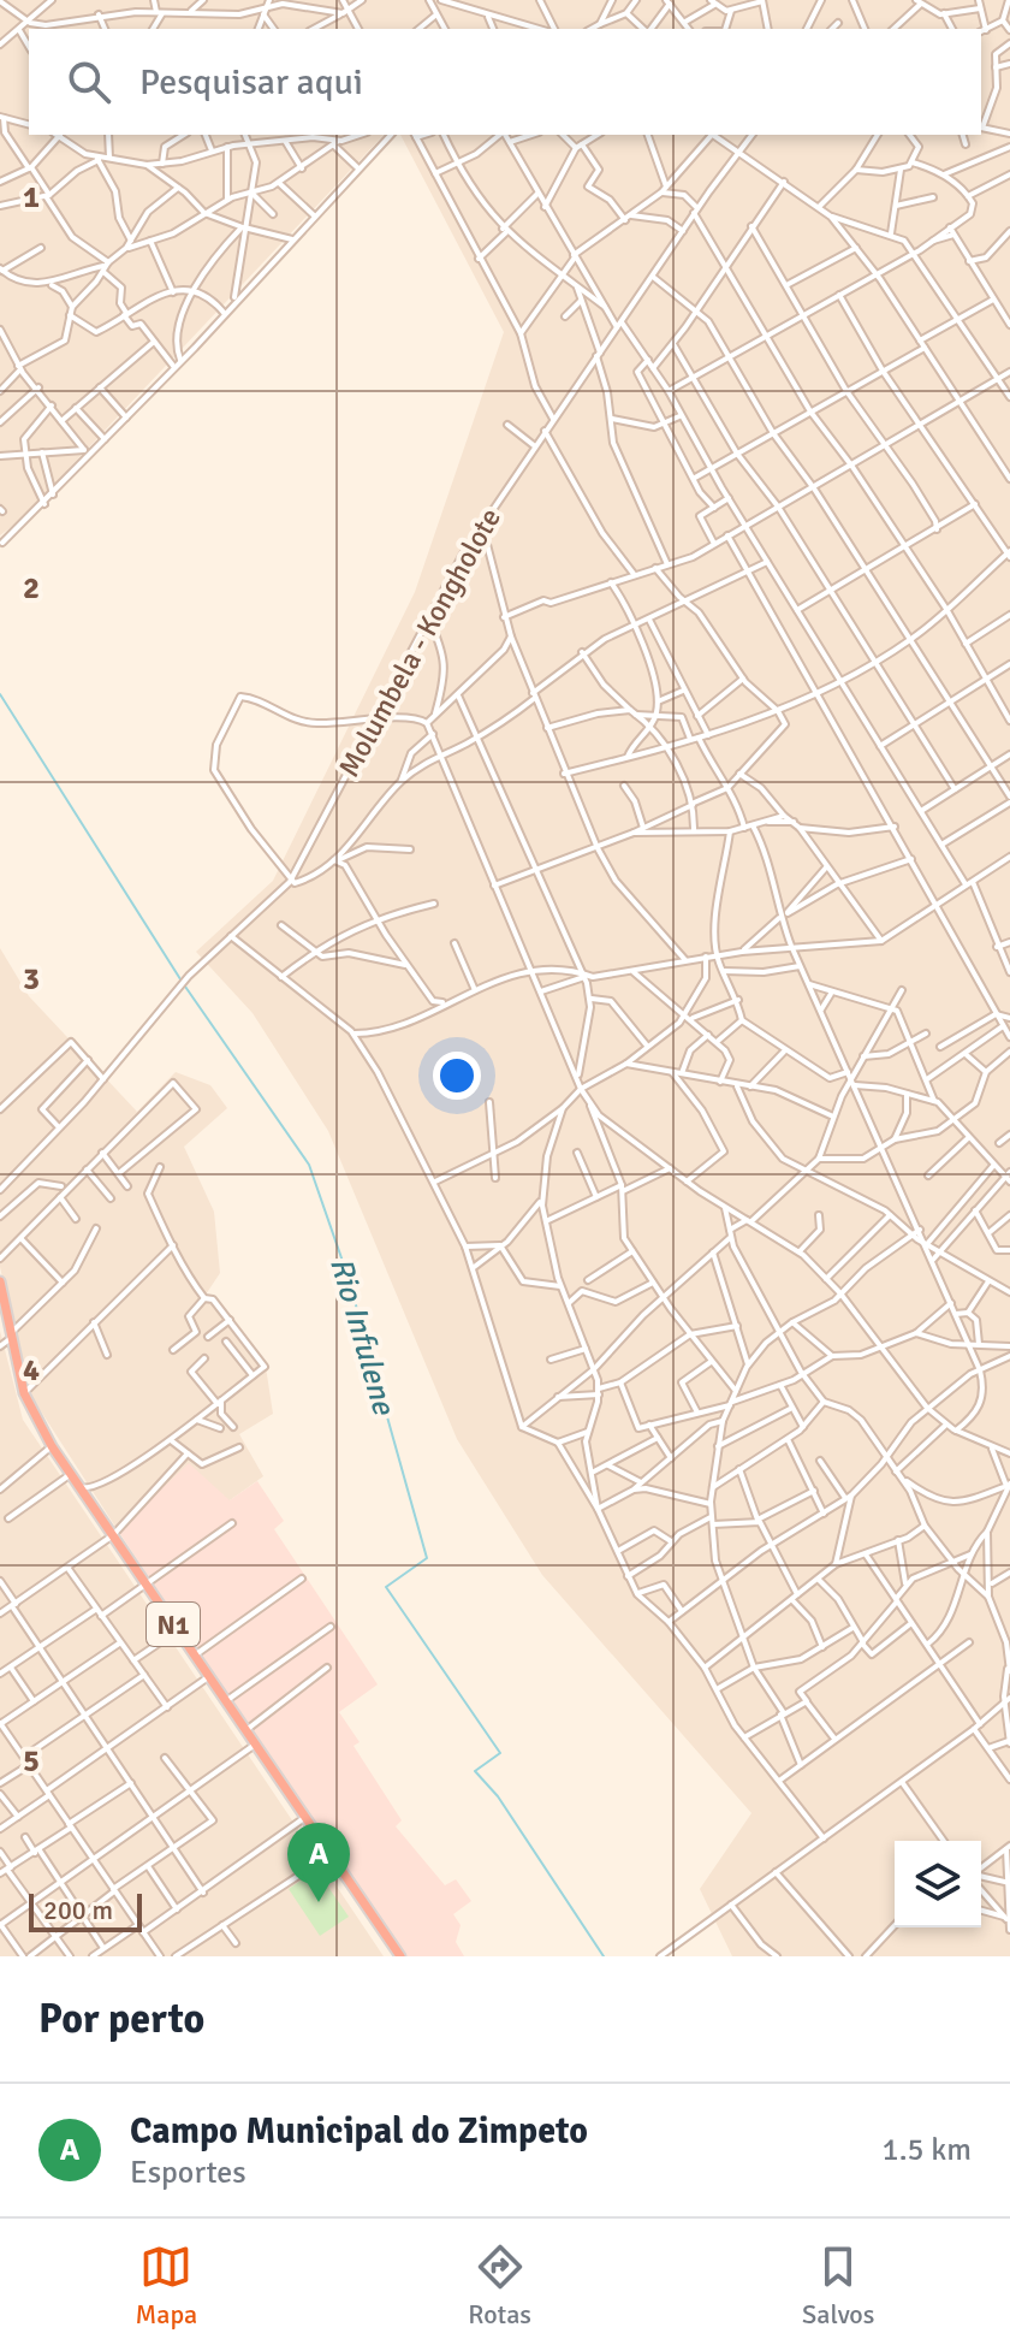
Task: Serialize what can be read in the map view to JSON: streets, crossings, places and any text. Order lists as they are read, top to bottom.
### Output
{
  "streets": {
    "highway": ["N1"],
    "street": ["Molumbela - Kongholote"]
  },
  "water": ["Rio Infulene"],
  "scale_bar": "200 m",
  "page": {
    "search": "Pesquisar aqui",
    "pins": "A",
    "scale": "200 m",
    "heading": "Por perto",
    "list": [
      {
        "mark": "A",
        "name": "Campo Municipal do Zimpeto",
        "note": "Esportes",
        "value": "1.5 km"
      }
    ],
    "nav": ["Mapa", "Rotas", "Salvos"]
  },
  "grid": {
    "rows": [
      "1",
      "2",
      "3",
      "4",
      "5"
    ]
  }
}
